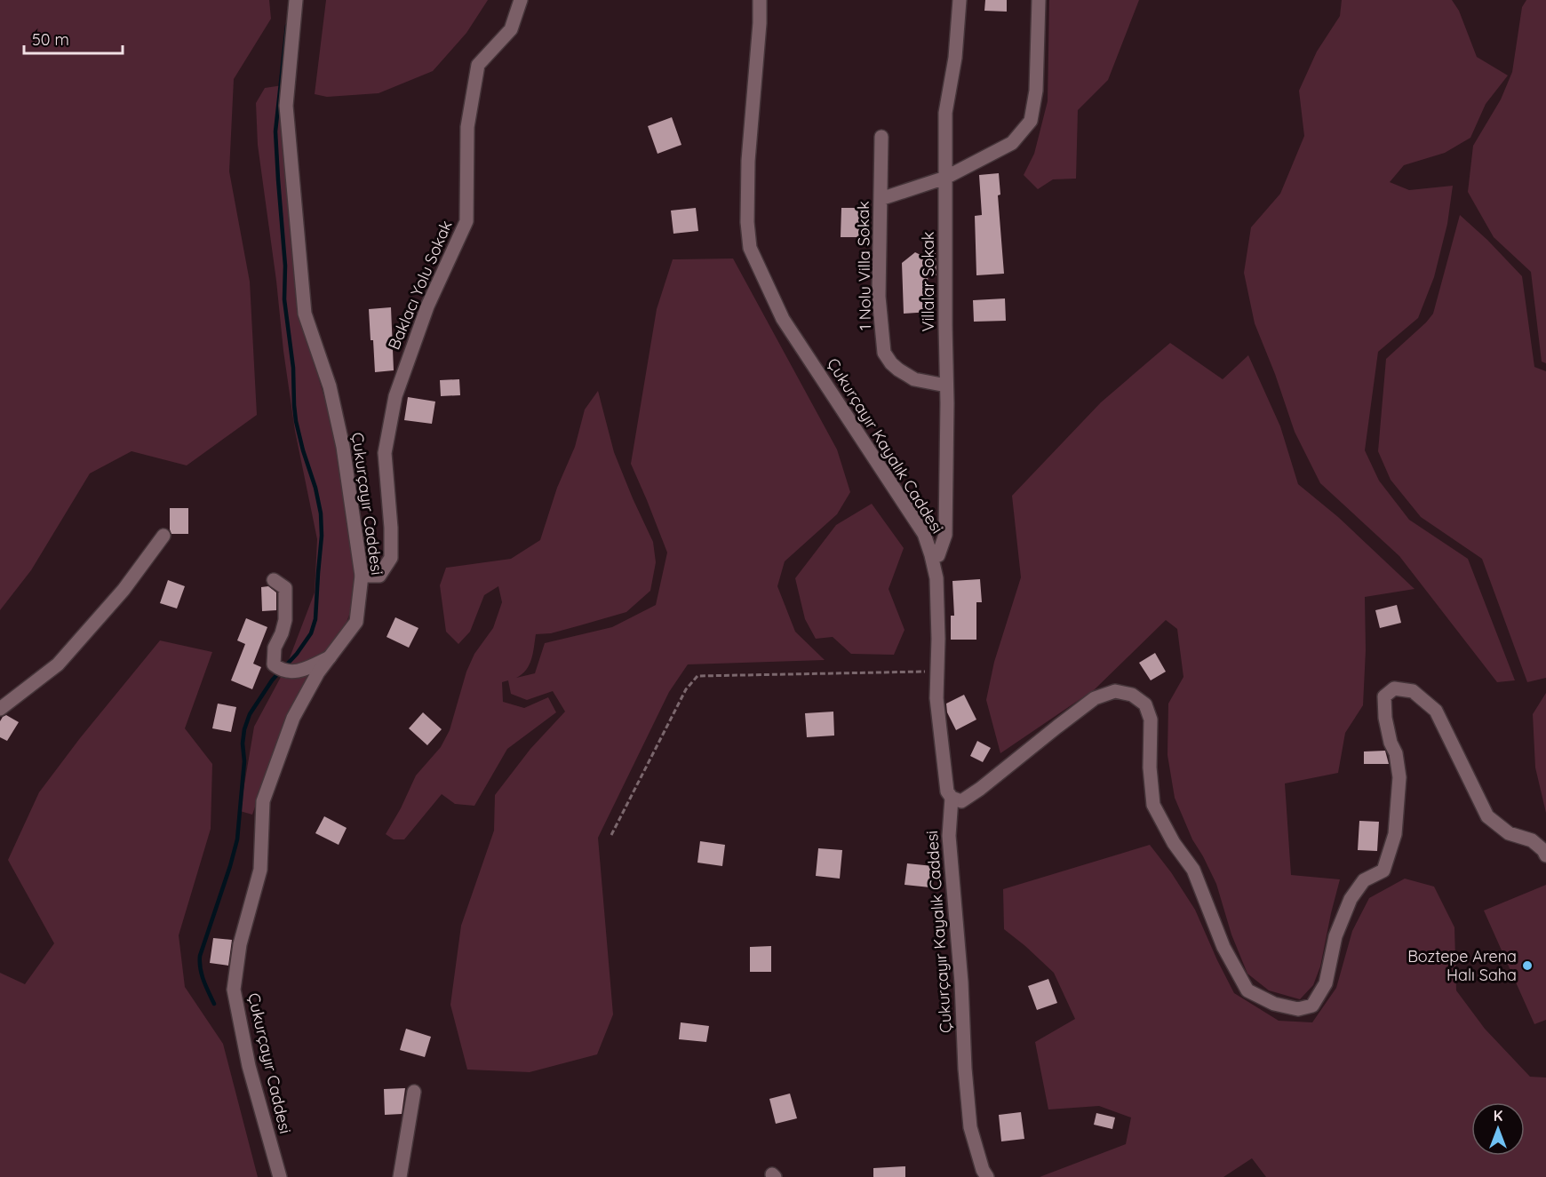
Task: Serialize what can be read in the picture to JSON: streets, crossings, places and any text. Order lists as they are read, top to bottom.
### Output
{
  "streets": {
    "street": [
      "1 Nolu Villa Sokak",
      "Villalar Sokak",
      "Baklacı Yolu Sokak",
      "Çukurçayır Kayalık Caddesi",
      "Çukurçayır Caddesi"
    ]
  },
  "crossings": [
    ["1 Nolu Villa Sokak", "Villalar Sokak"],
    ["Villalar Sokak", "Çukurçayır Kayalık Caddesi"],
    ["Baklacı Yolu Sokak", "Çukurçayır Caddesi"]
  ],
  "places": ["Boztepe Arena Halı Saha"],
  "scale_bar": "50 m",
  "north": "top"
}
